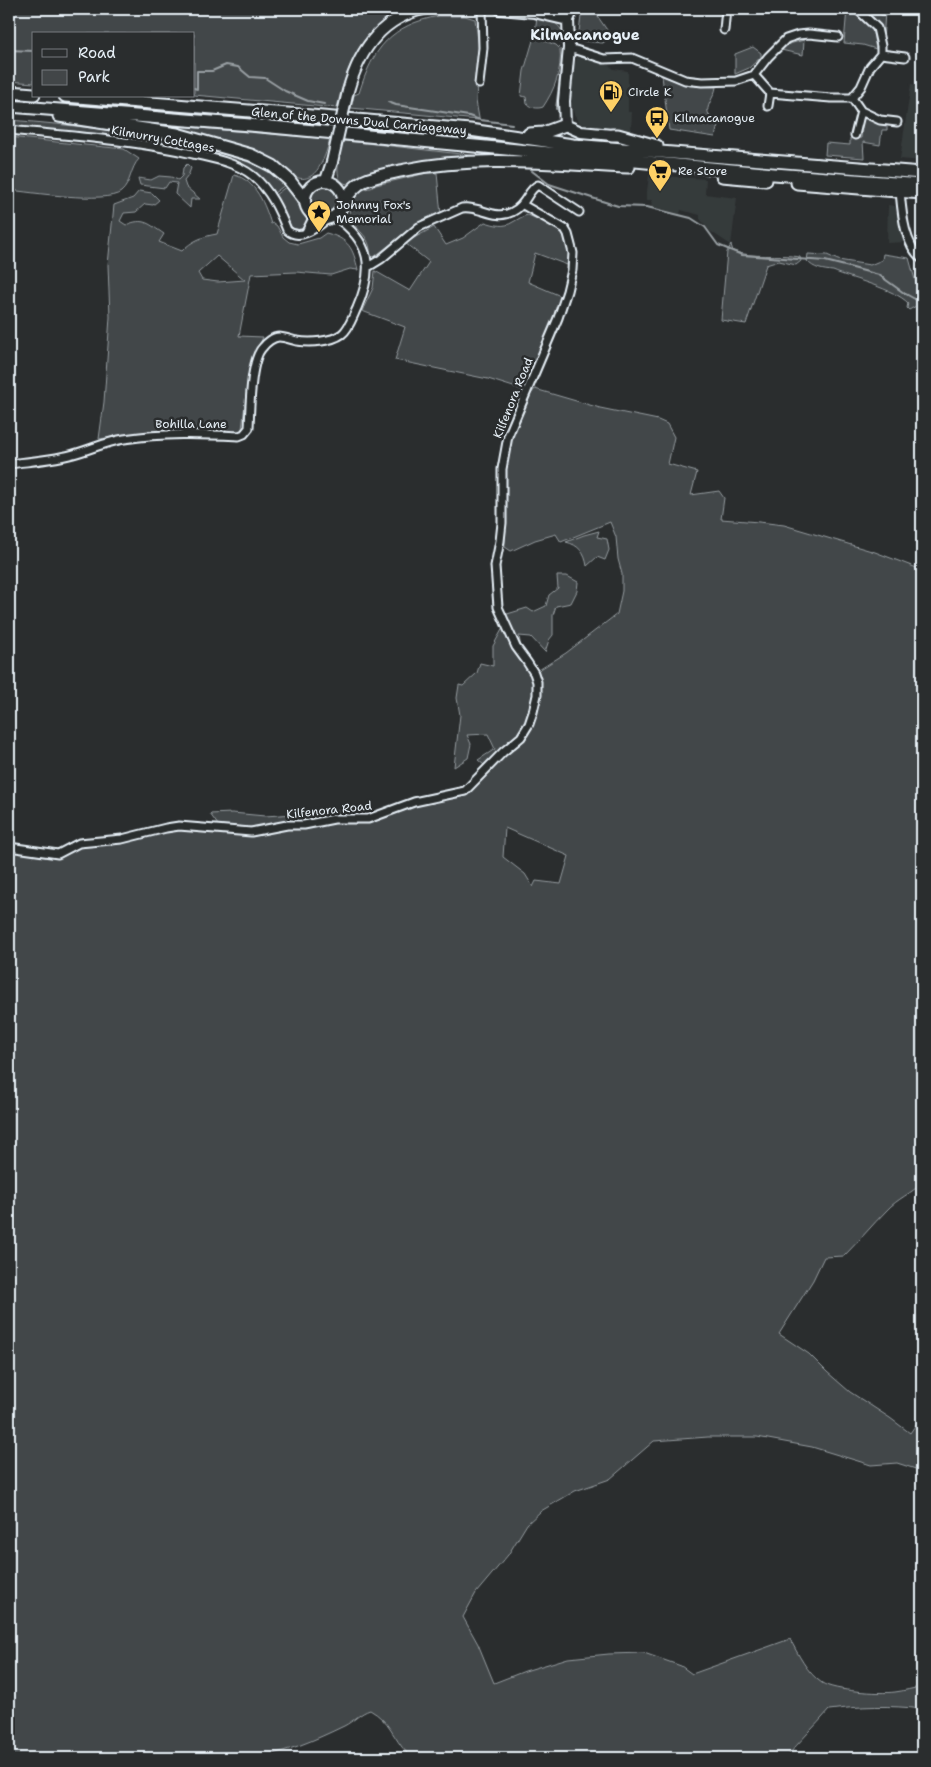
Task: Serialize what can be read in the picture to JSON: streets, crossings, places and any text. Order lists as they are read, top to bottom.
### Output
{
  "streets": {
    "highway": ["Glen of the Downs Dual Carriageway"],
    "street": ["Kilmurry Cottages", "Kilfenora Road", "Bohilla Lane"]
  },
  "districts": ["Kilmacanogue"],
  "places": {
    "fuel station": ["Circle K"],
    "bus stop": ["Kilmacanogue"],
    "supermarket": ["Re Store"],
    "place": ["Johnny Fox's Memorial"]
  },
  "legend": ["Road", "Park"]
}
